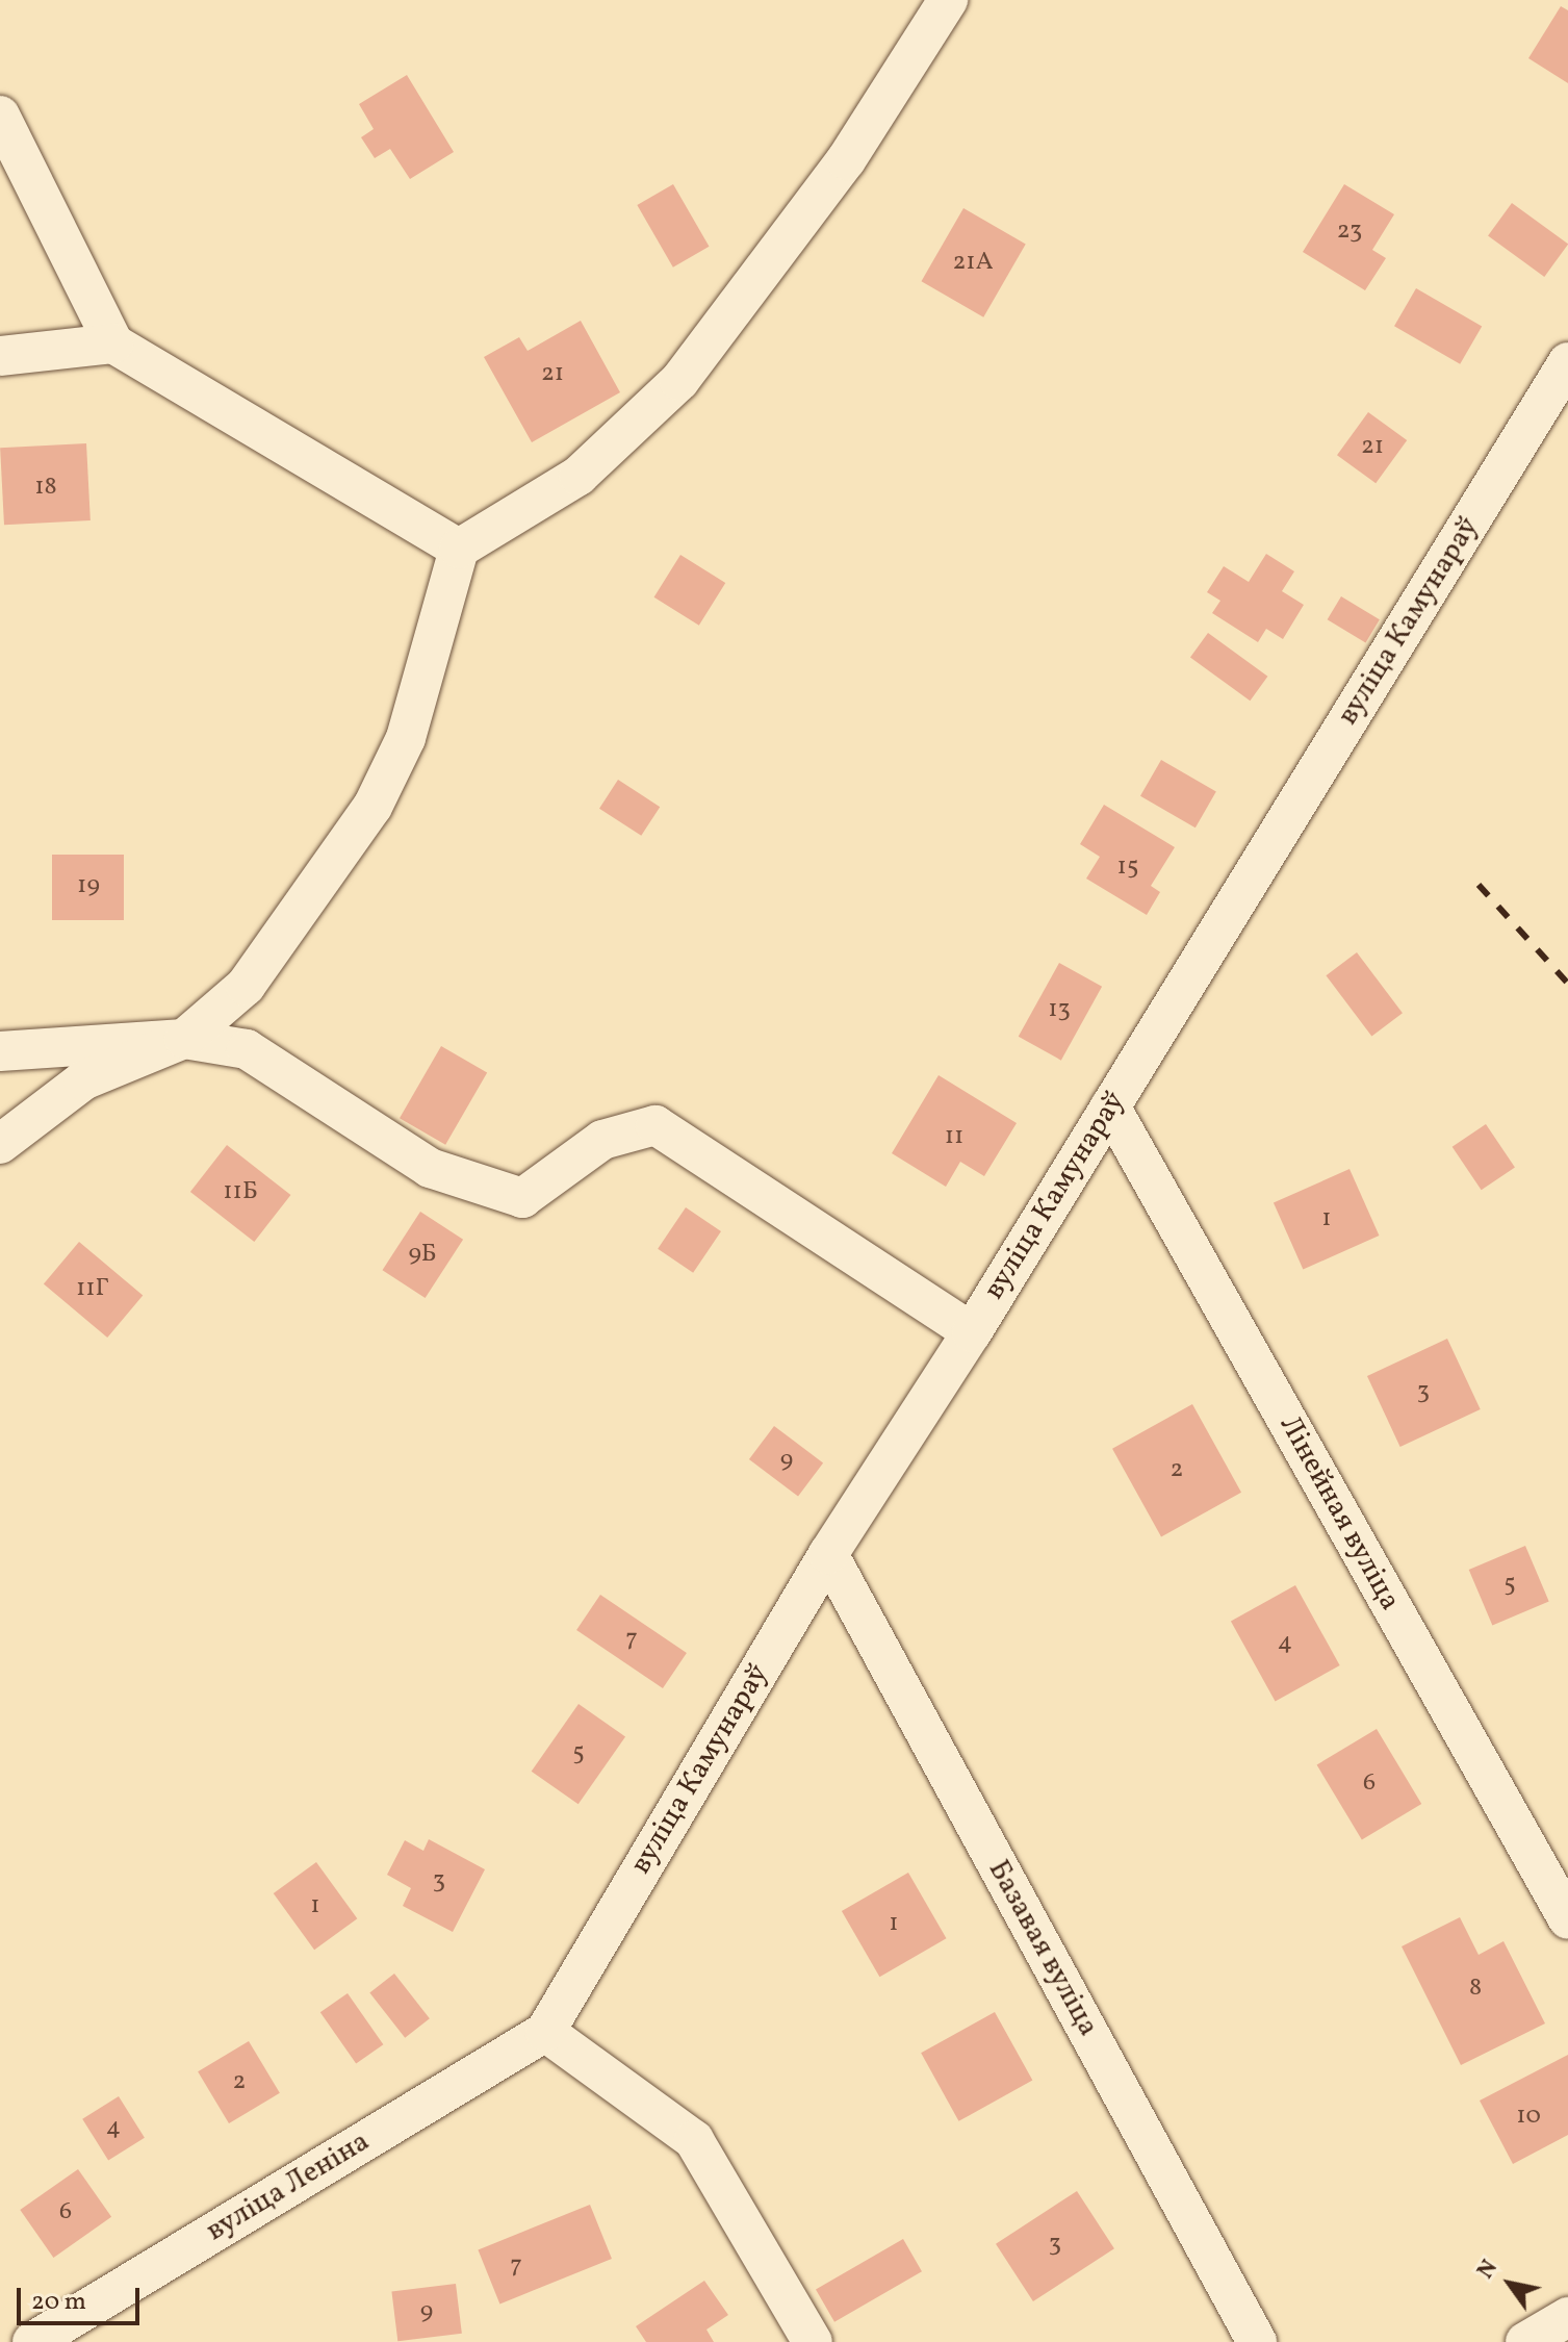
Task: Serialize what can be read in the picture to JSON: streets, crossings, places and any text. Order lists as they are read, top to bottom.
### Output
{
  "streets": {
    "street": [
      "вуліца Камунараў",
      "Лінейная вуліца",
      "Базавая вуліца",
      "вуліца Леніна"
    ]
  },
  "crossings": [
    ["вуліца Камунараў", "Лінейная вуліца"],
    ["вуліца Камунараў", "Базавая вуліца"],
    ["вуліца Камунараў", "вуліца Леніна"]
  ],
  "house_numbers": [
    "23",
    "21А",
    "21",
    "21",
    "18",
    "15",
    "19",
    "13",
    "11",
    "11Б",
    "1",
    "9Б",
    "11Г",
    "3",
    "9",
    "2",
    "5",
    "7",
    "4",
    "5",
    "6",
    "3",
    "1",
    "1",
    "8",
    "2",
    "10",
    "4",
    "6",
    "3",
    "7",
    "9"
  ],
  "scale_bar": "20 m",
  "north": "top left"
}
